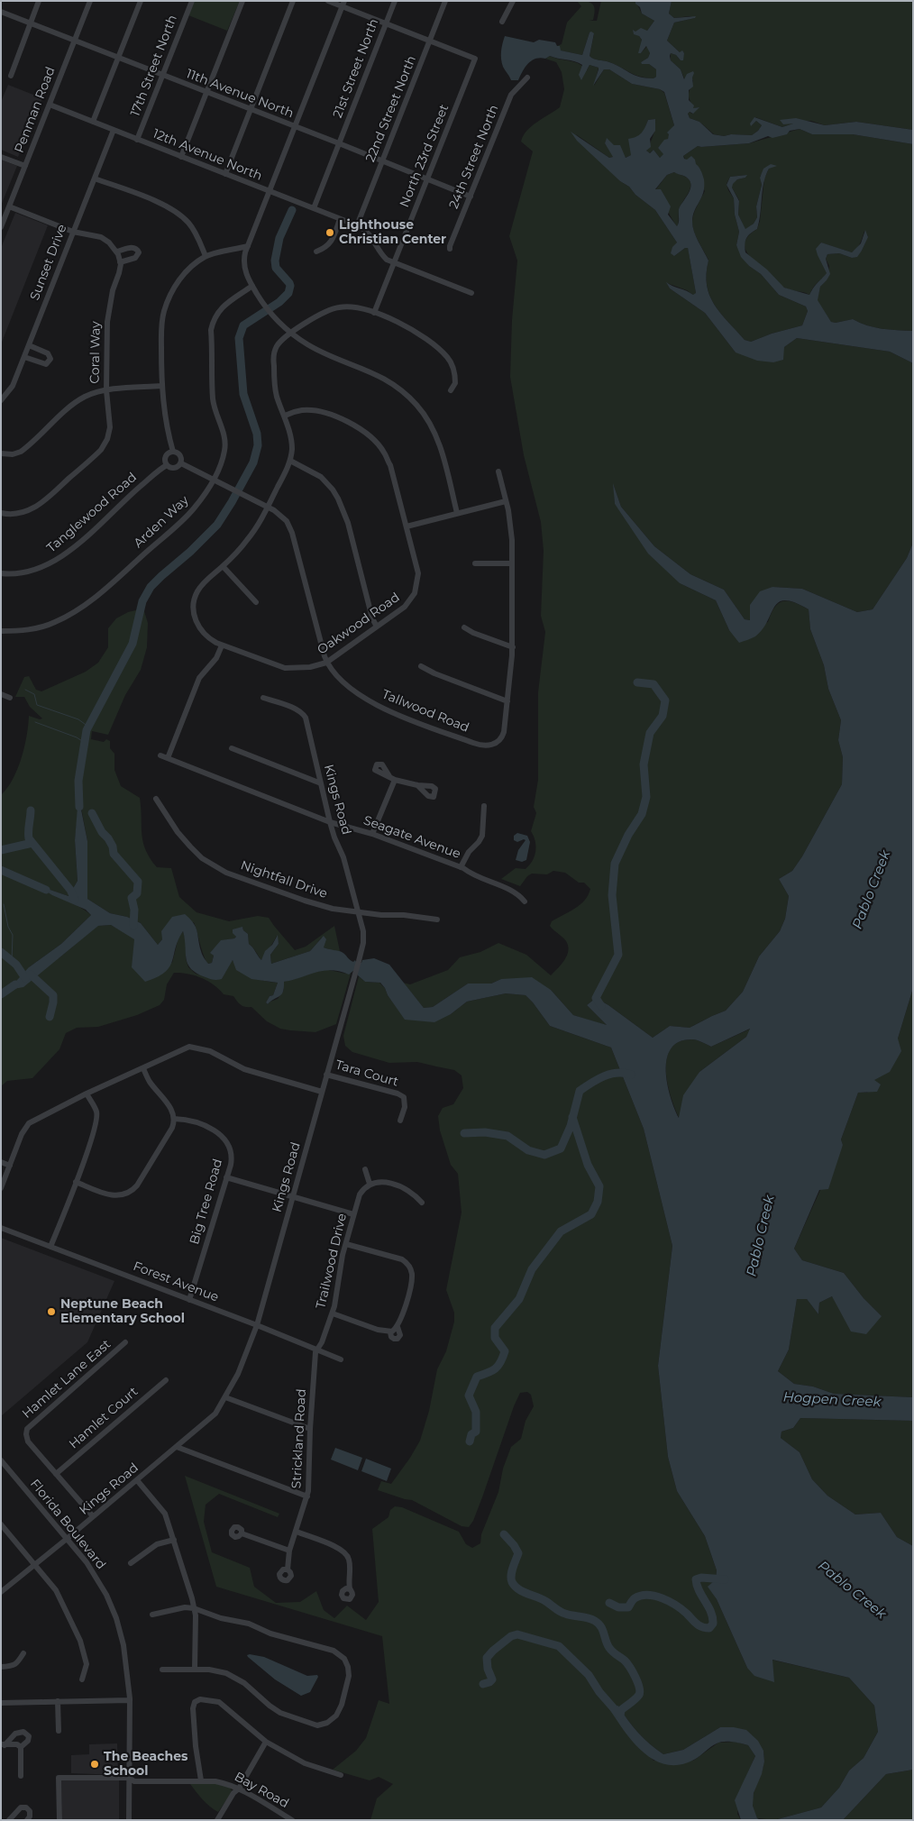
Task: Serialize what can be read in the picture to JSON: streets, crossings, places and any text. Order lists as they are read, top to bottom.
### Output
{
  "streets": {
    "street": [
      "17th Street North",
      "21st Street North",
      "11th Avenue North",
      "22nd Street North",
      "Penman Road",
      "12th Avenue North",
      "North 23rd Street",
      "24th Street North",
      "Sunset Drive",
      "Coral Way",
      "Tanglewood Road",
      "Arden Way",
      "Oakwood Road",
      "Tallwood Road",
      "Kings Road",
      "Seagate Avenue",
      "Nightfall Drive",
      "Tara Court",
      "Big Tree Road",
      "Trailwood Drive",
      "Forest Avenue",
      "Hamlet Lane East",
      "Hamlet Court",
      "Strickland Road",
      "Florida Boulevard",
      "Bay Road"
    ]
  },
  "crossings": [
    ["17th Street North", "11th Avenue North"],
    ["17th Street North", "12th Avenue North"],
    ["21st Street North", "11th Avenue North"],
    ["21st Street North", "12th Avenue North"],
    ["11th Avenue North", "22nd Street North"],
    ["11th Avenue North", "Penman Road"],
    ["11th Avenue North", "North 23rd Street"],
    ["11th Avenue North", "24th Street North"],
    ["22nd Street North", "12th Avenue North"],
    ["22nd Street North", "North 23rd Street"],
    ["Penman Road", "12th Avenue North"],
    ["12th Avenue North", "Sunset Drive"],
    ["Tanglewood Road", "Tallwood Road"],
    ["Arden Way", "Tallwood Road"],
    ["Oakwood Road", "Tallwood Road"],
    ["Kings Road", "Seagate Avenue"],
    ["Kings Road", "Nightfall Drive"],
    ["Kings Road", "Tara Court"],
    ["Kings Road", "Forest Avenue"],
    ["Kings Road", "Strickland Road"],
    ["Kings Road", "Florida Boulevard"],
    ["Big Tree Road", "Forest Avenue"],
    ["Trailwood Drive", "Forest Avenue"],
    ["Trailwood Drive", "Strickland Road"],
    ["Forest Avenue", "Strickland Road"],
    ["Hamlet Lane East", "Hamlet Court"],
    ["Florida Boulevard", "Bay Road"]
  ],
  "water": ["Pablo Creek", "Hogpen Creek"],
  "places": ["Lighthouse Christian Center", "Neptune Beach Elementary School", "The Beaches School"]
}
